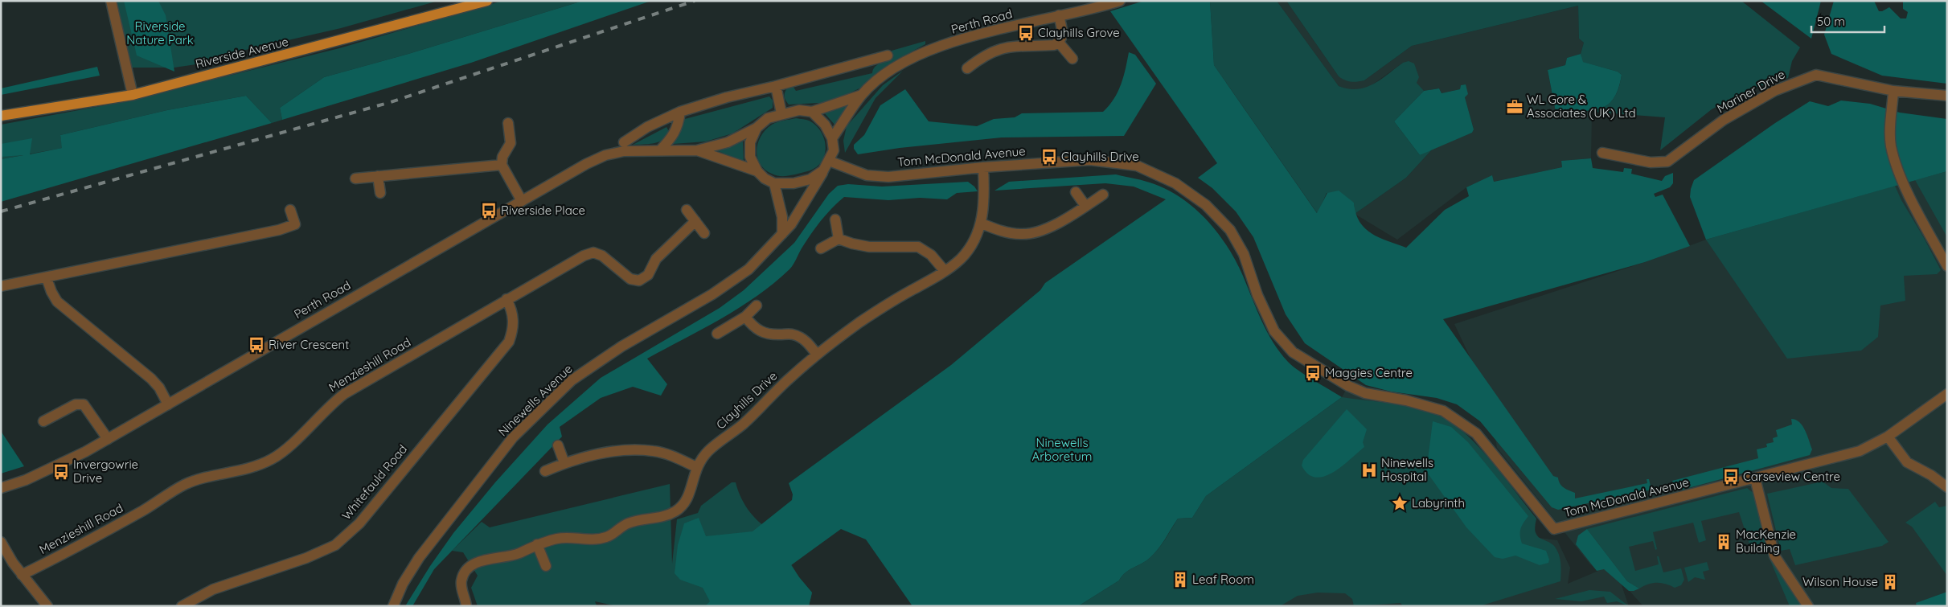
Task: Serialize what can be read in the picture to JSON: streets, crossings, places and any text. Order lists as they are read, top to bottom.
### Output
{
  "streets": {
    "main road": ["Riverside Avenue"],
    "street": [
      "Perth Road",
      "Mariner Drive",
      "Tom McDonald Avenue",
      "Menzieshill Road",
      "Ninewells Avenue",
      "Clayhills Drive",
      "Whitefauld Road"
    ]
  },
  "crossings": [
    ["Perth Road", "Tom McDonald Avenue"],
    ["Perth Road", "Ninewells Avenue"],
    ["Tom McDonald Avenue", "Ninewells Avenue"],
    ["Tom McDonald Avenue", "Clayhills Drive"],
    ["Menzieshill Road", "Whitefauld Road"]
  ],
  "parks": ["Riverside Nature Park", "Ninewells Arboretum"],
  "places": {
    "bus stop": [
      "Clayhills Grove",
      "Clayhills Drive",
      "Riverside Place",
      "River Crescent",
      "Maggies Centre",
      "Invergowrie Drive",
      "Carseview Centre"
    ],
    "office": ["WL Gore & Associates (UK) Ltd"],
    "hospital": ["Ninewells Hospital"],
    "place": ["Labyrinth"],
    "building": ["MacKenzie Building", "Leaf Room", "Wilson House"]
  },
  "scale_bar": "50 m"
}
